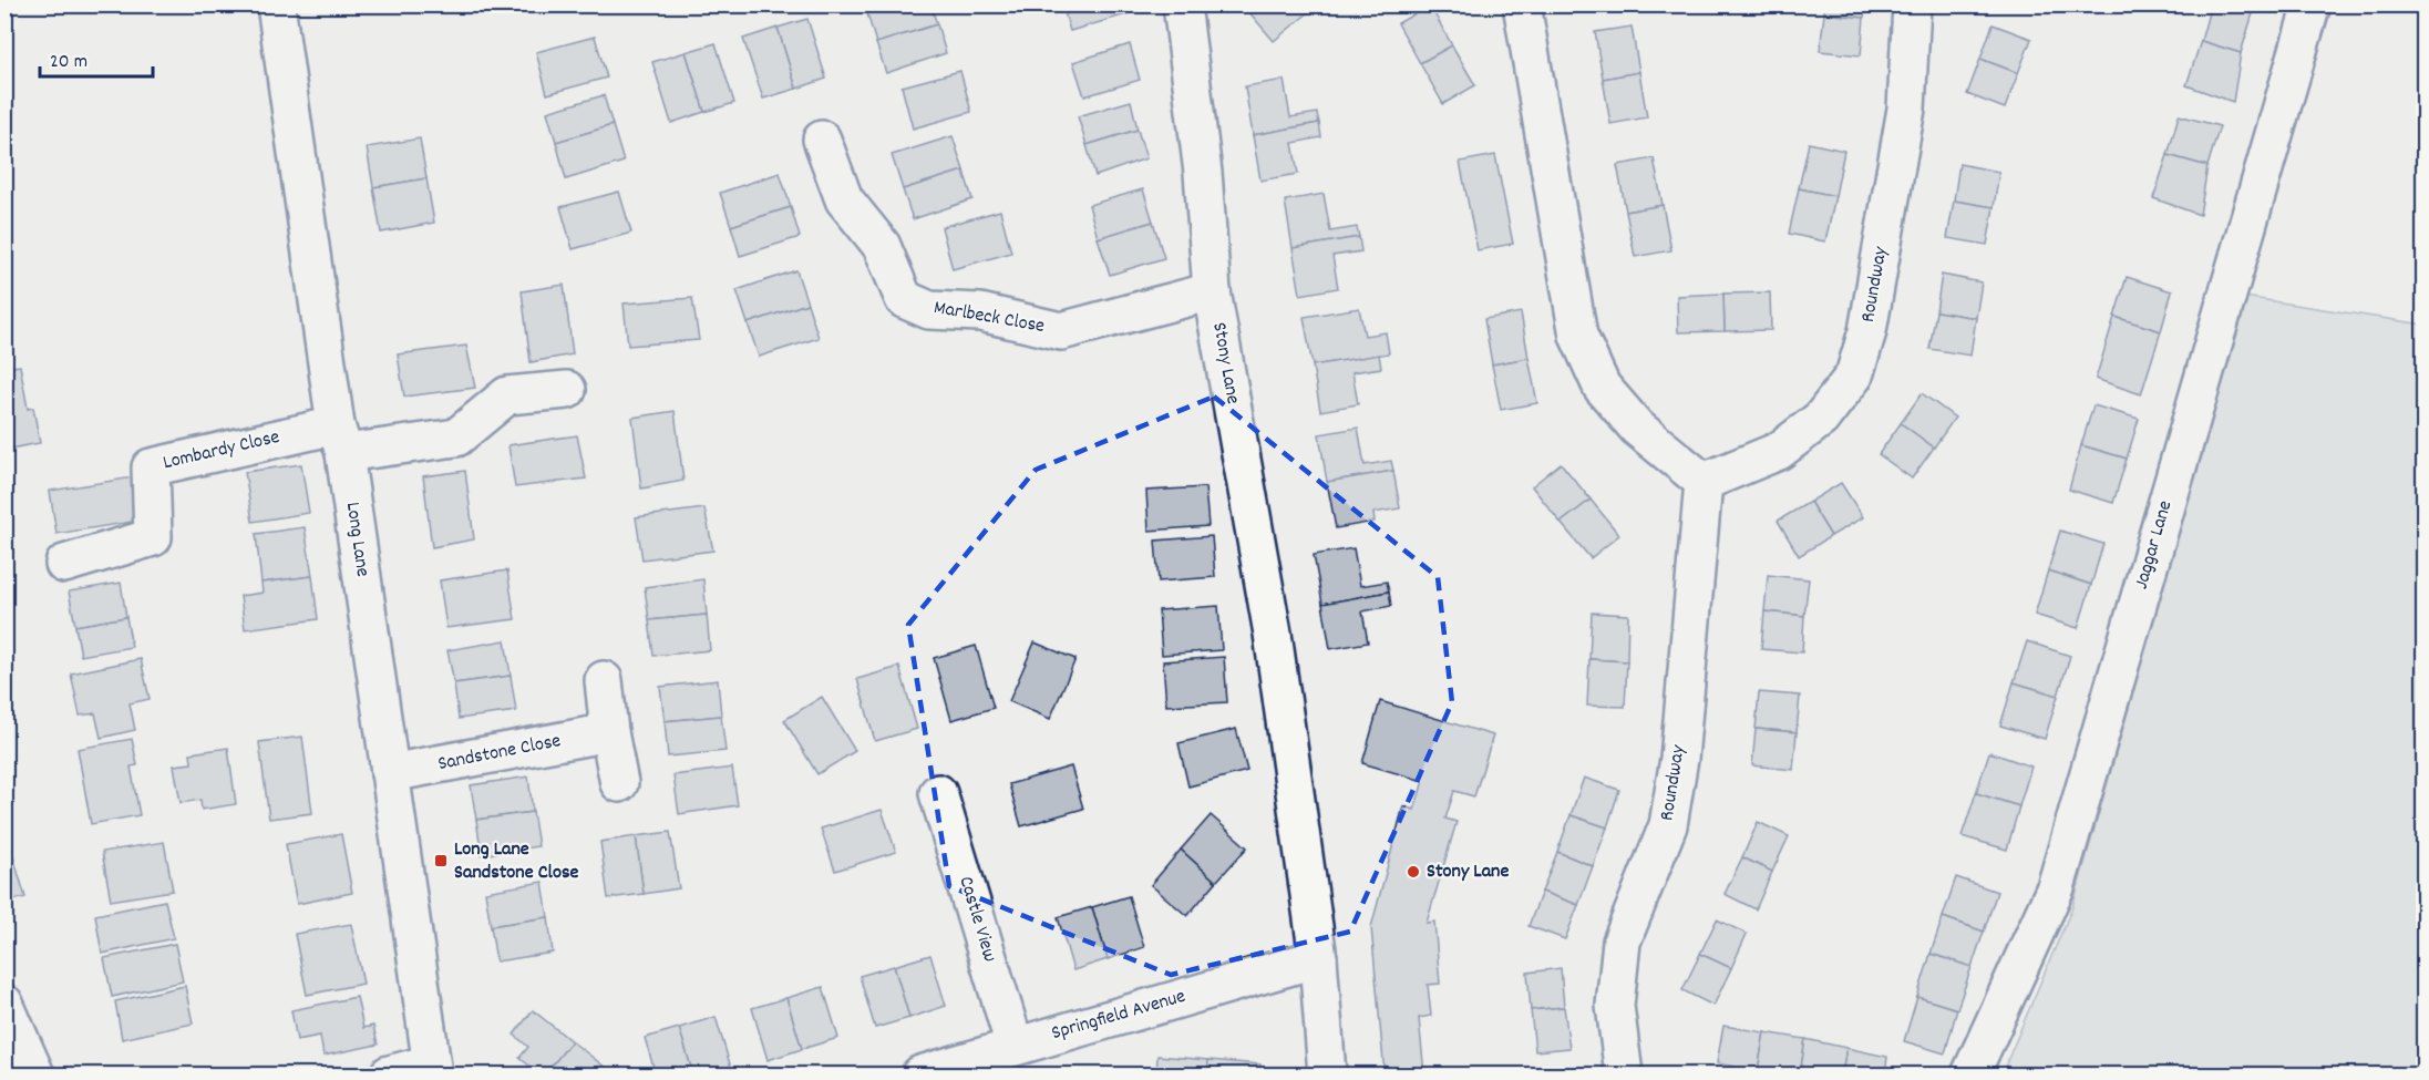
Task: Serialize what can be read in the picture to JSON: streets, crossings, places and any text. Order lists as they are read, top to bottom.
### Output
{
  "streets": {
    "street": [
      "Roundway",
      "Marlbeck Close",
      "Stony Lane",
      "Lombardy Close",
      "Long Lane",
      "Jaggar Lane",
      "Sandstone Close",
      "Castle View",
      "Springfield Avenue"
    ]
  },
  "crossings": [
    ["Marlbeck Close", "Stony Lane"],
    ["Stony Lane", "Springfield Avenue"],
    ["Lombardy Close", "Long Lane"],
    ["Long Lane", "Sandstone Close"],
    ["Castle View", "Springfield Avenue"]
  ],
  "places": {
    "transit": ["Long Lane Sandstone Close"],
    "other": ["Stony Lane"]
  },
  "scale_bar": "20 m"
}
